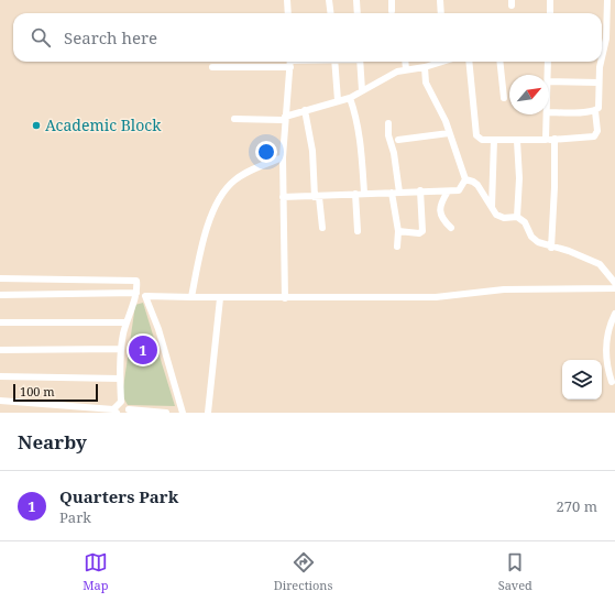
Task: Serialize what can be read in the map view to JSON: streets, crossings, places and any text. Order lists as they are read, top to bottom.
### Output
{
  "places": ["Academic Block"],
  "scale_bar": "100 m",
  "north": "top right",
  "page": {
    "search": "Search here",
    "pins": "1",
    "scale": "100 m",
    "heading": "Nearby",
    "list": [
      {
        "mark": "1",
        "name": "Quarters Park",
        "note": "Park",
        "value": "270 m"
      }
    ],
    "nav": ["Map", "Directions", "Saved"]
  }
}
